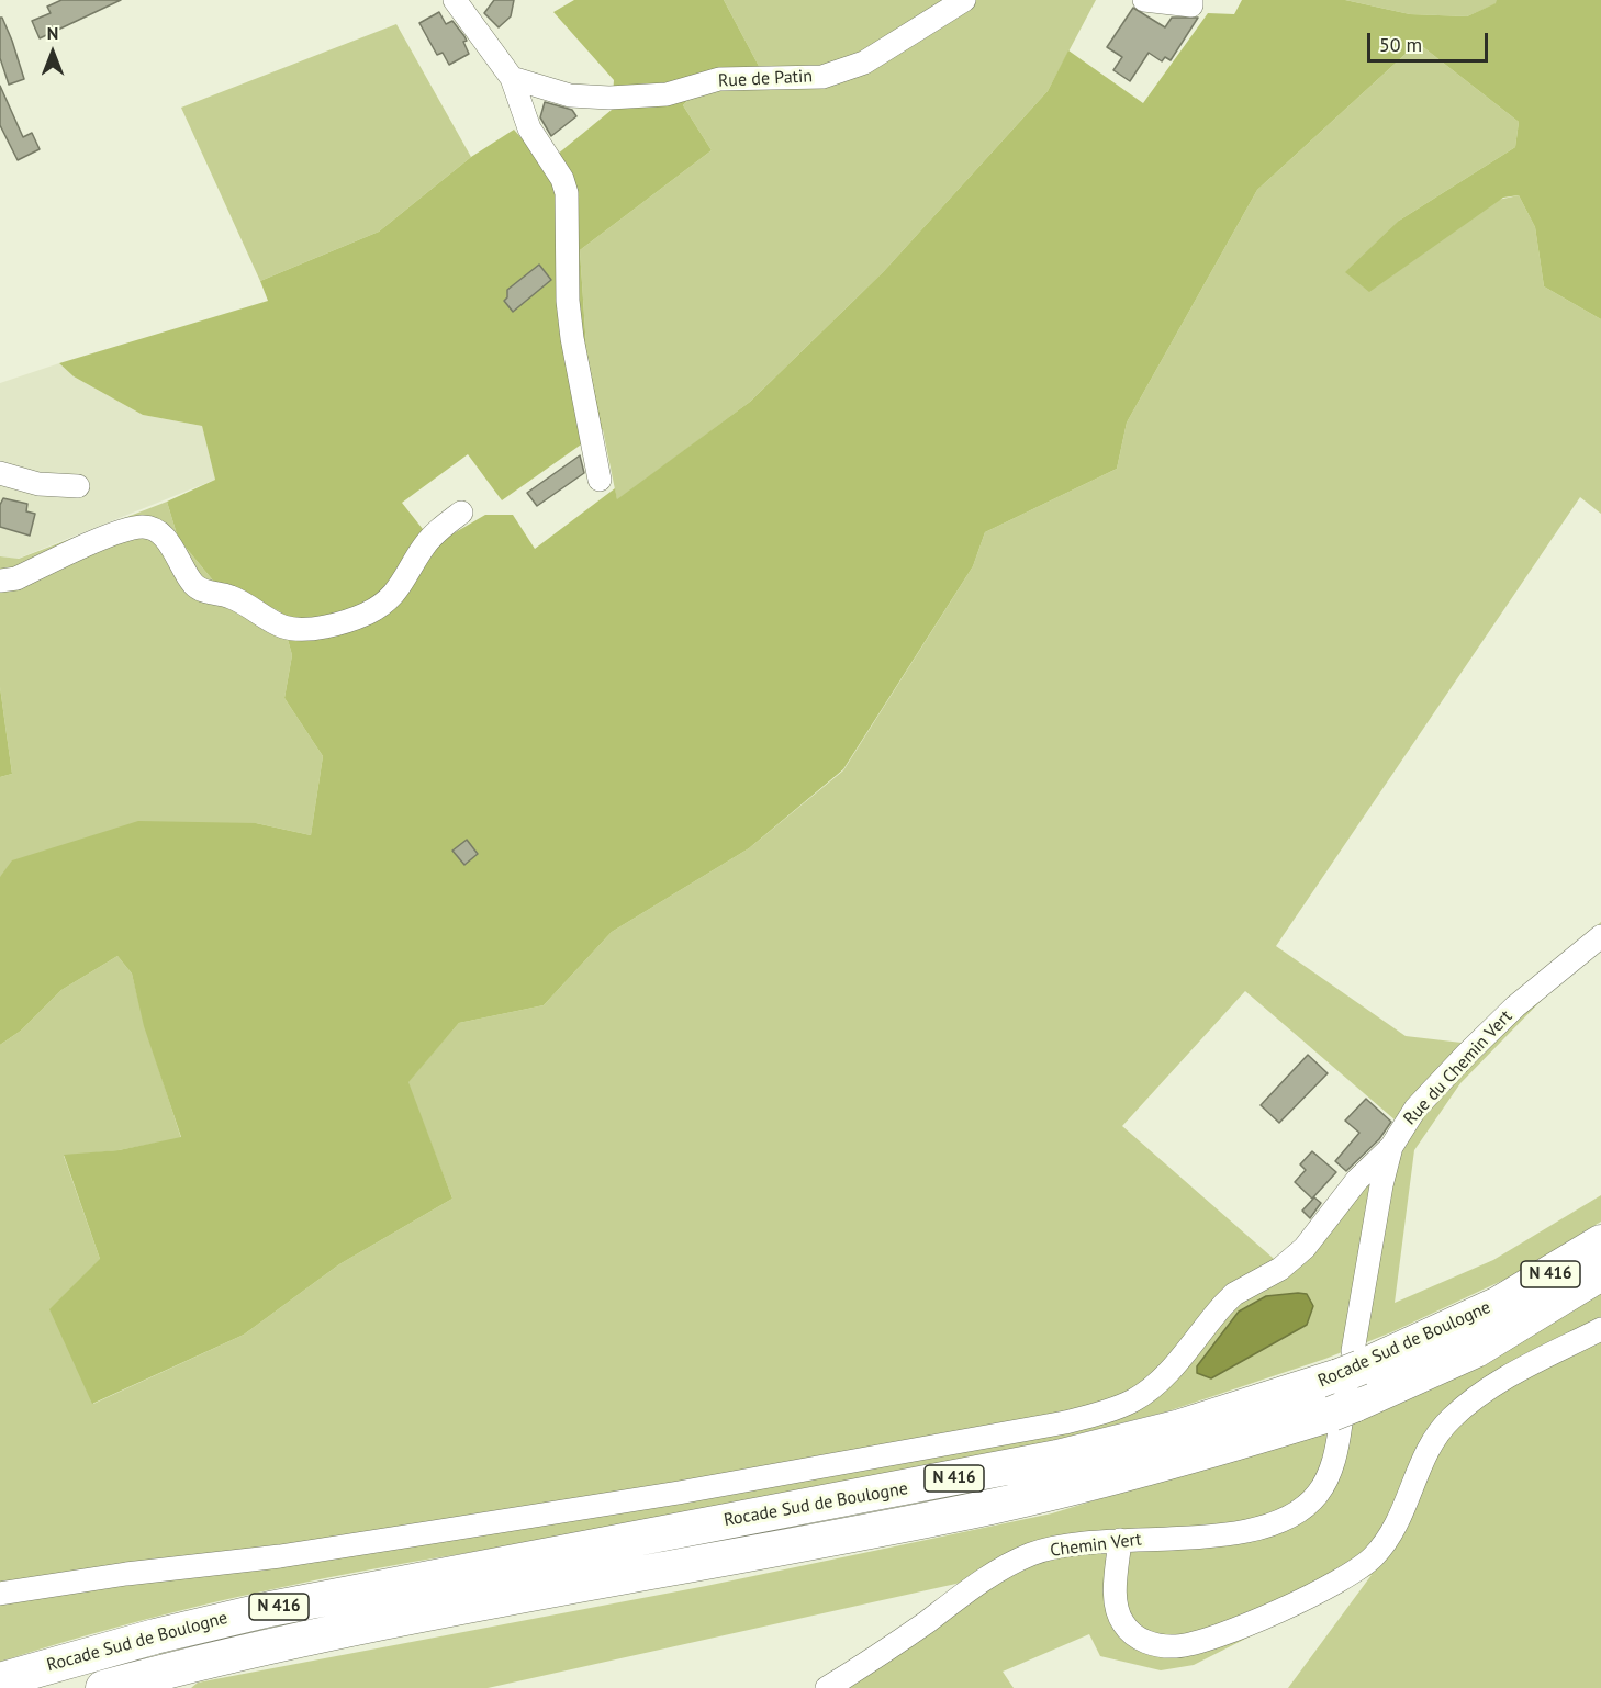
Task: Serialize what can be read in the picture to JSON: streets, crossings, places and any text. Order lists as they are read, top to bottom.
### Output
{
  "streets": {
    "highway": ["N 416", "Rocade Sud de Boulogne"],
    "street": ["Rue de Patin", "Rue du Chemin Vert", "Chemin Vert"]
  },
  "crossings": [
    ["Rue du Chemin Vert", "Rocade Sud de Boulogne"],
    ["Rue du Chemin Vert", "Chemin Vert"],
    ["Rocade Sud de Boulogne", "Chemin Vert"]
  ],
  "scale_bar": "50 m",
  "north": "top"
}
